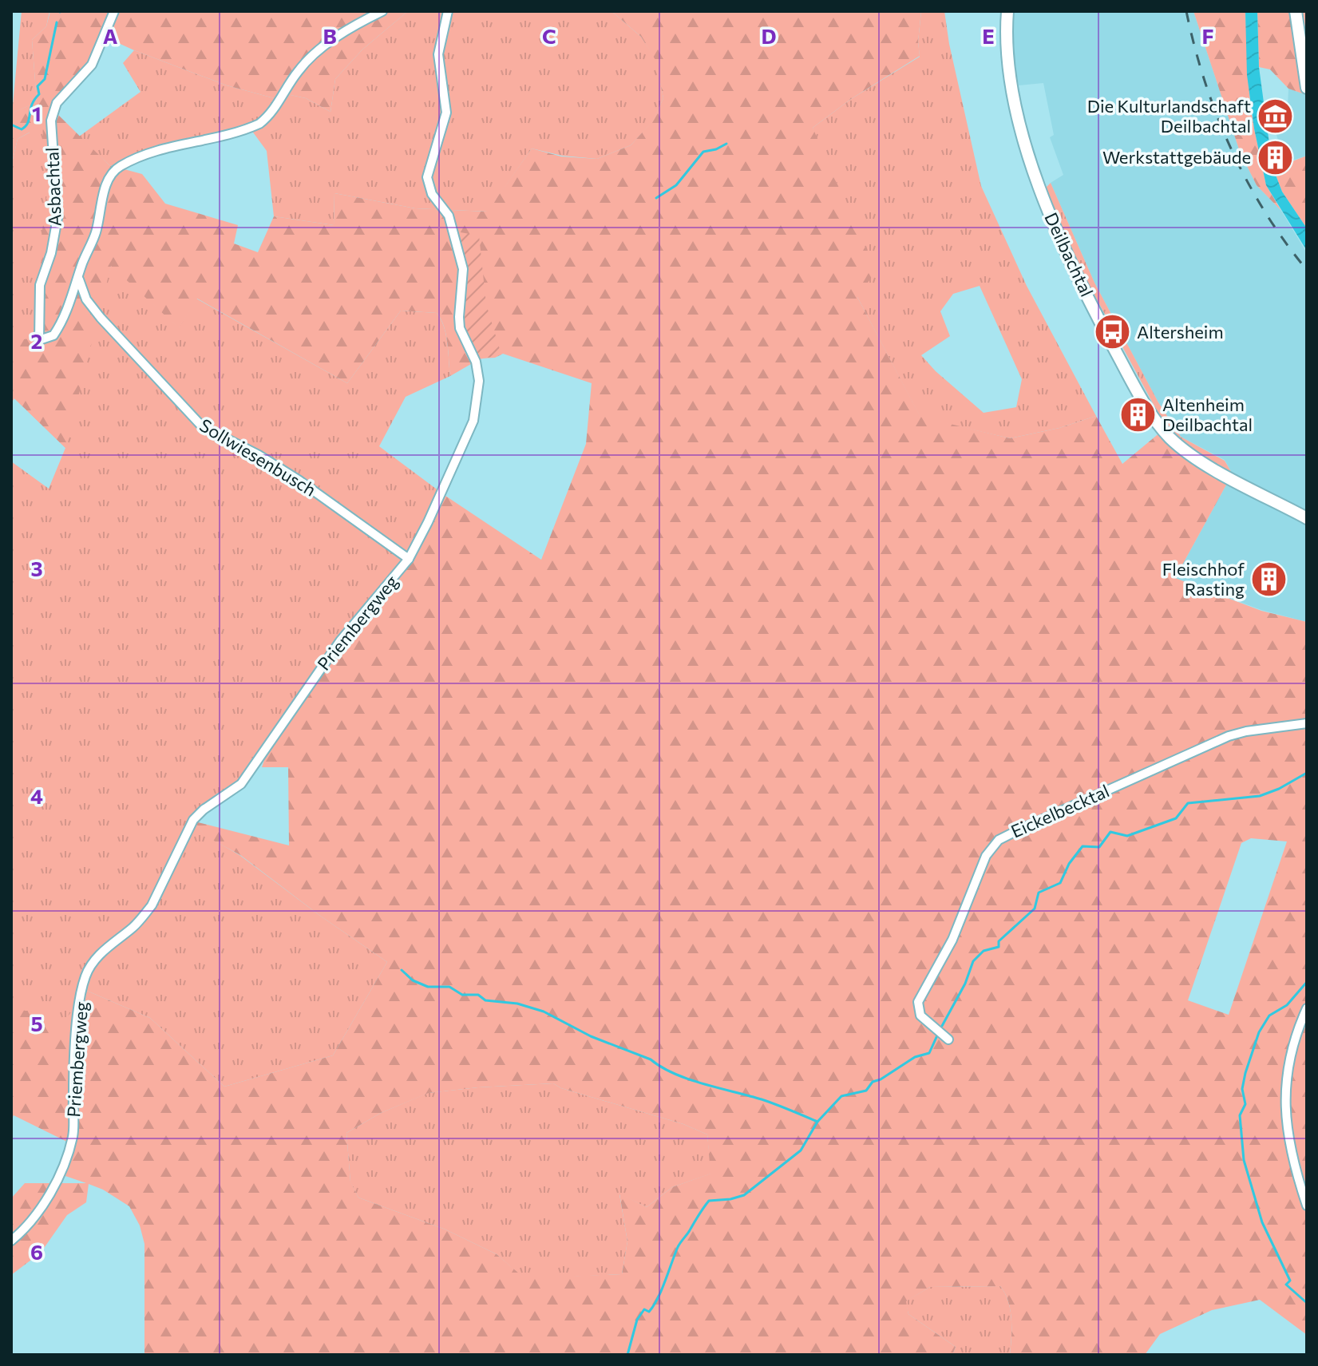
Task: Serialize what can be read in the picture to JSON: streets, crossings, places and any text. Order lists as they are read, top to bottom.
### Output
{
  "streets": {
    "street": [
      "Asbachtal",
      "Deilbachtal",
      "Sollwiesenbusch",
      "Priembergweg",
      "Eickelbecktal"
    ]
  },
  "crossings": [
    ["Asbachtal", "Sollwiesenbusch"],
    ["Sollwiesenbusch", "Priembergweg"]
  ],
  "places": {
    "museum": ["Die Kulturlandschaft Deilbachtal"],
    "building": ["Werkstattgebäude", "Altenheim Deilbachtal", "Fleischhof Rasting"],
    "bus stop": ["Altersheim"]
  },
  "grid": {
    "columns": [
      "A",
      "B",
      "C",
      "D",
      "E",
      "F"
    ],
    "rows": [
      "1",
      "2",
      "3",
      "4",
      "5",
      "6"
    ]
  }
}
